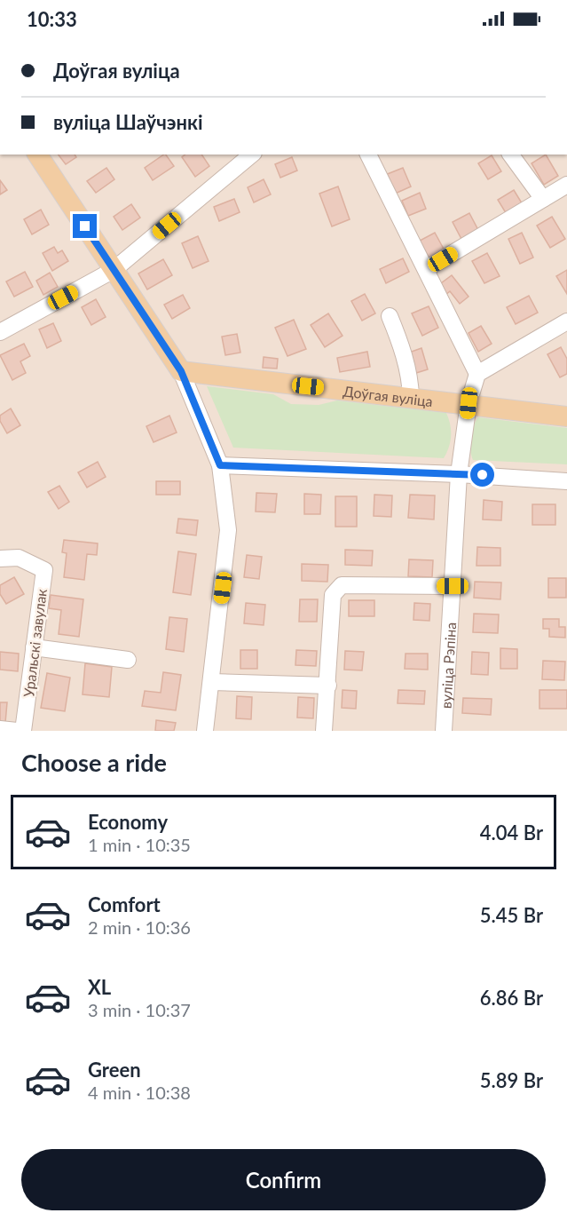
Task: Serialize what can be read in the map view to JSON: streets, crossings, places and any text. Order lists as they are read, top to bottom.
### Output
{
  "streets": {
    "main road": ["Доўгая вуліца"],
    "street": ["Уральскі завулак", "вуліца Рэпіна"]
  },
  "page": {
    "status": "10:33",
    "banner": ["Доўгая вуліца", "вуліца Шаўчэнкі"],
    "heading": "Choose a ride",
    "list": [
      {
        "name": "Economy",
        "note": "1 min · 10:35",
        "value": "4.04 Br"
      },
      {
        "name": "Comfort",
        "note": "2 min · 10:36",
        "value": "5.45 Br"
      },
      {
        "name": "XL",
        "note": "3 min · 10:37",
        "value": "6.86 Br"
      },
      {
        "name": "Green",
        "note": "4 min · 10:38",
        "value": "5.89 Br"
      }
    ],
    "buttons": "Confirm"
  }
}
